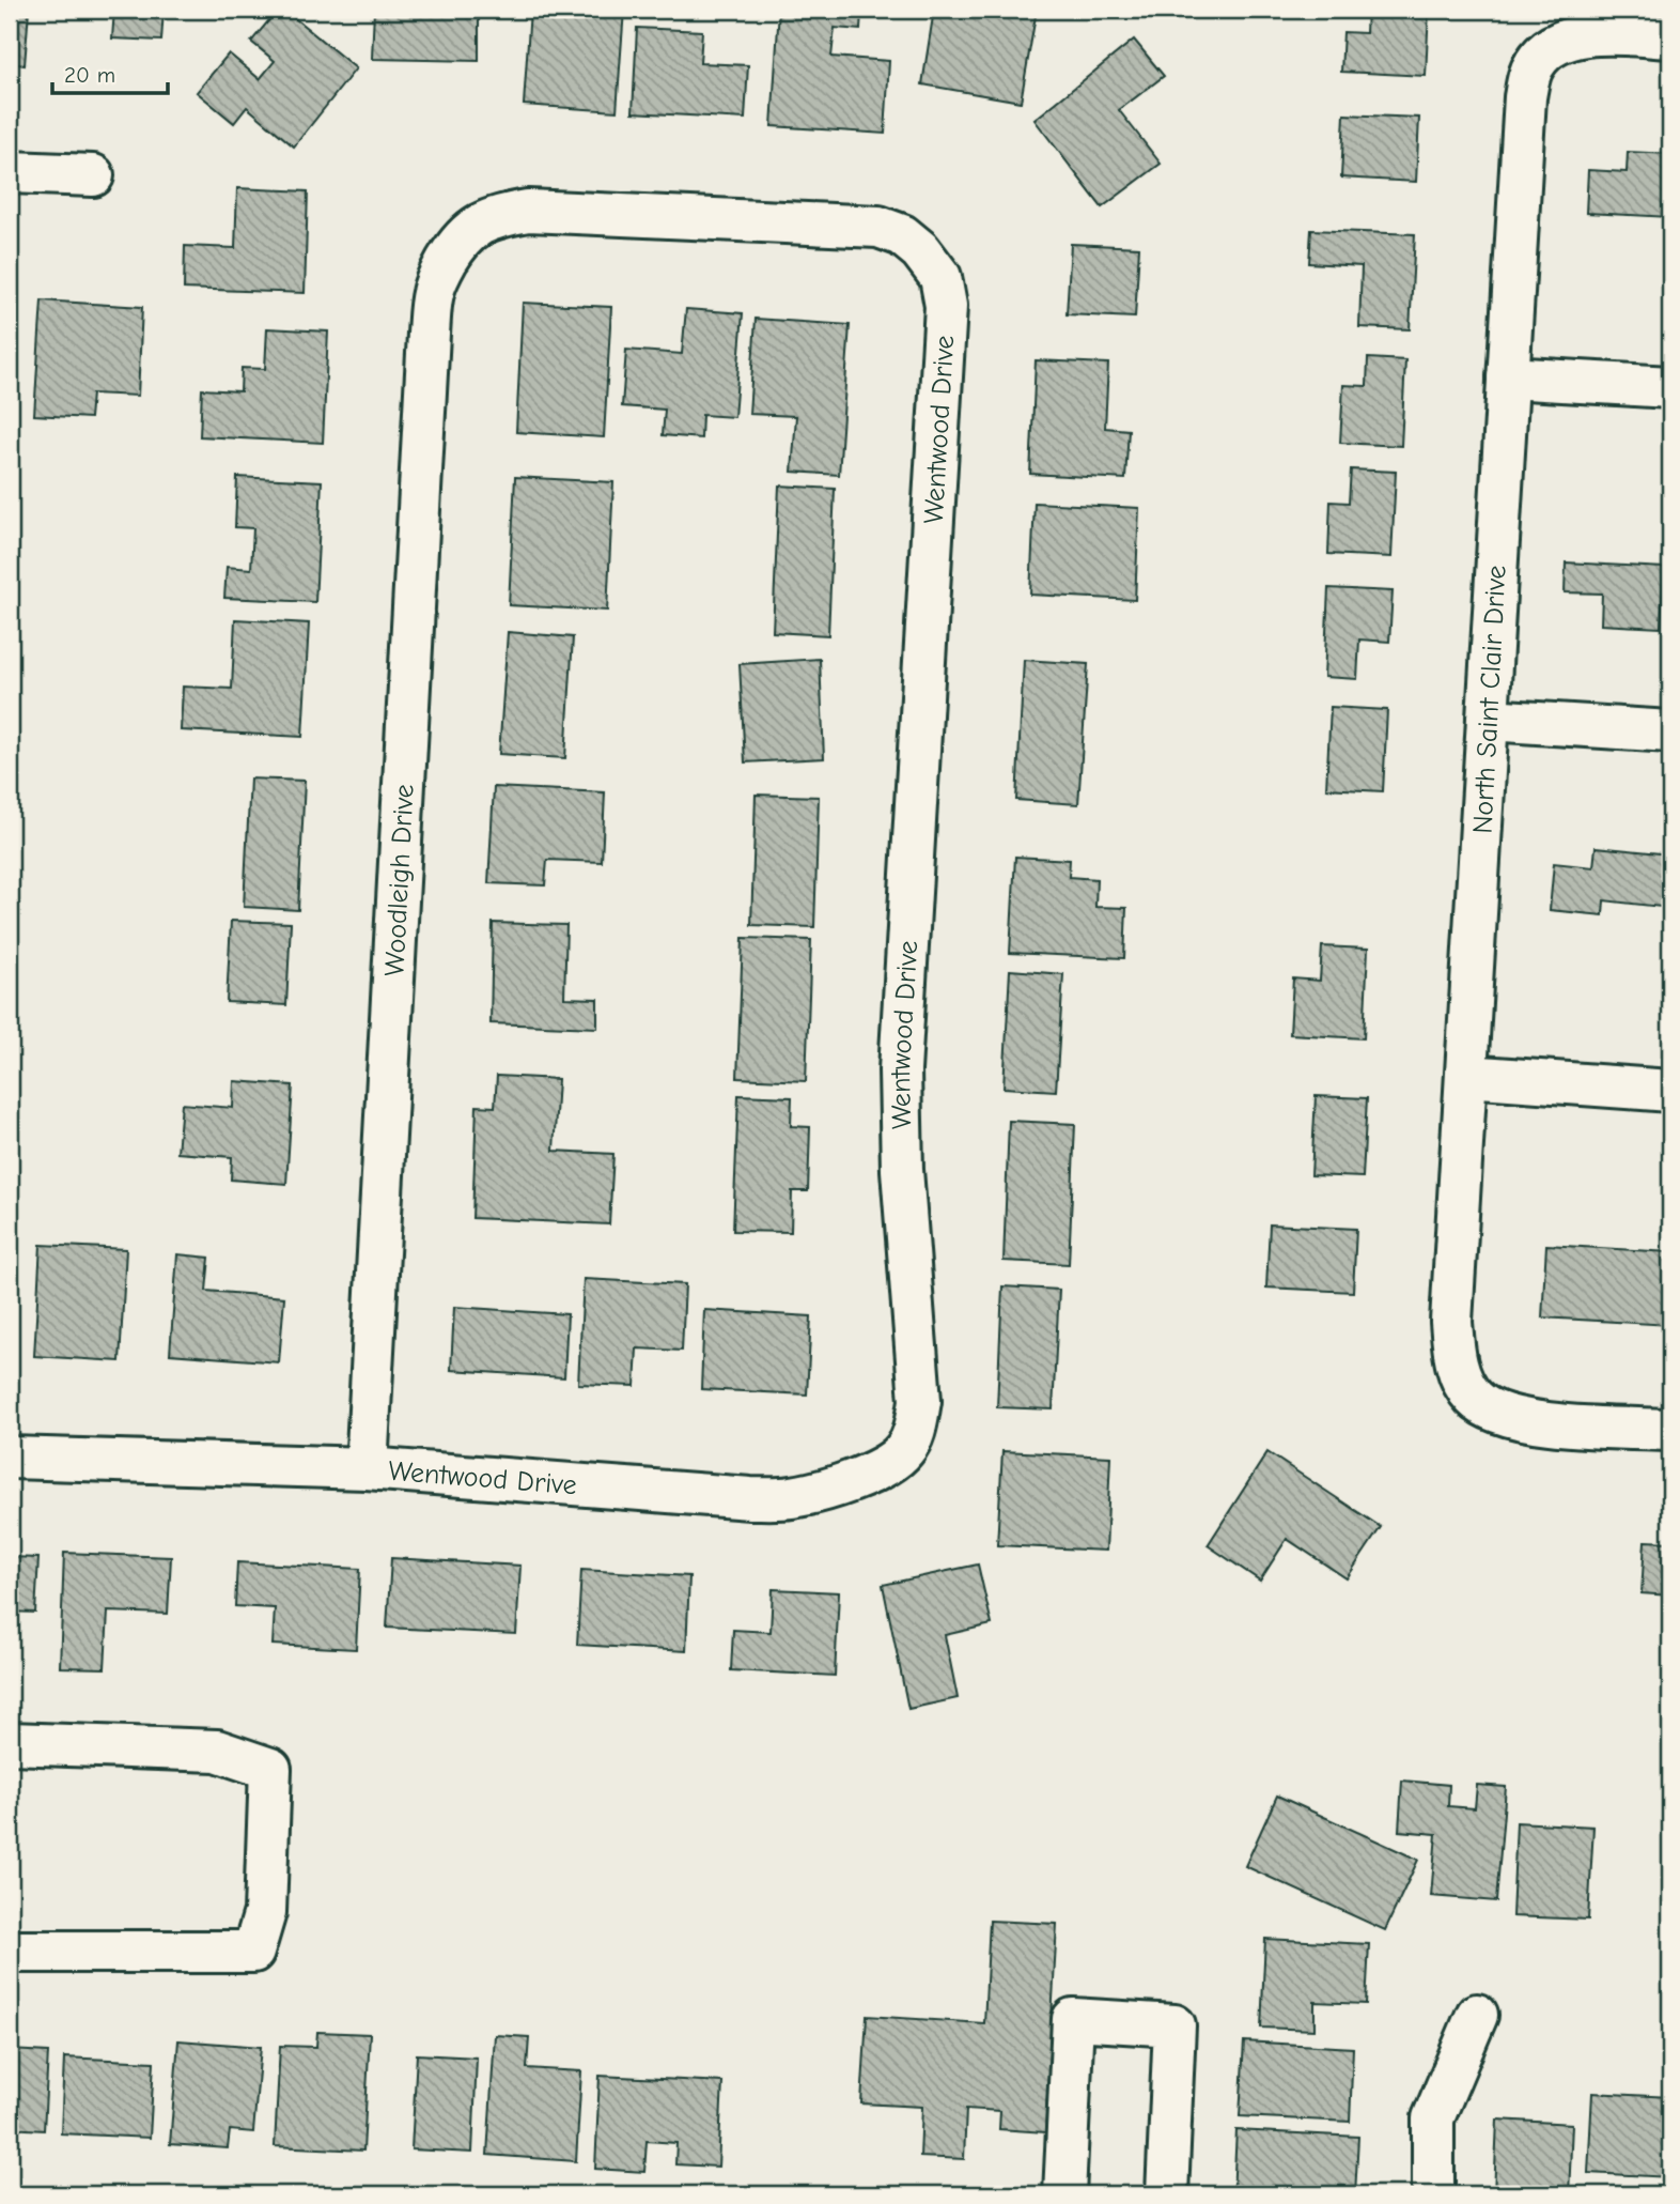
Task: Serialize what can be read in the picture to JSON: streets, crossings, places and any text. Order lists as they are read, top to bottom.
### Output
{
  "streets": {
    "street": ["Wentwood Drive", "North Saint Clair Drive", "Woodleigh Drive"]
  },
  "crossings": [
    ["Wentwood Drive", "Woodleigh Drive"]
  ],
  "scale_bar": "20 m"
}
